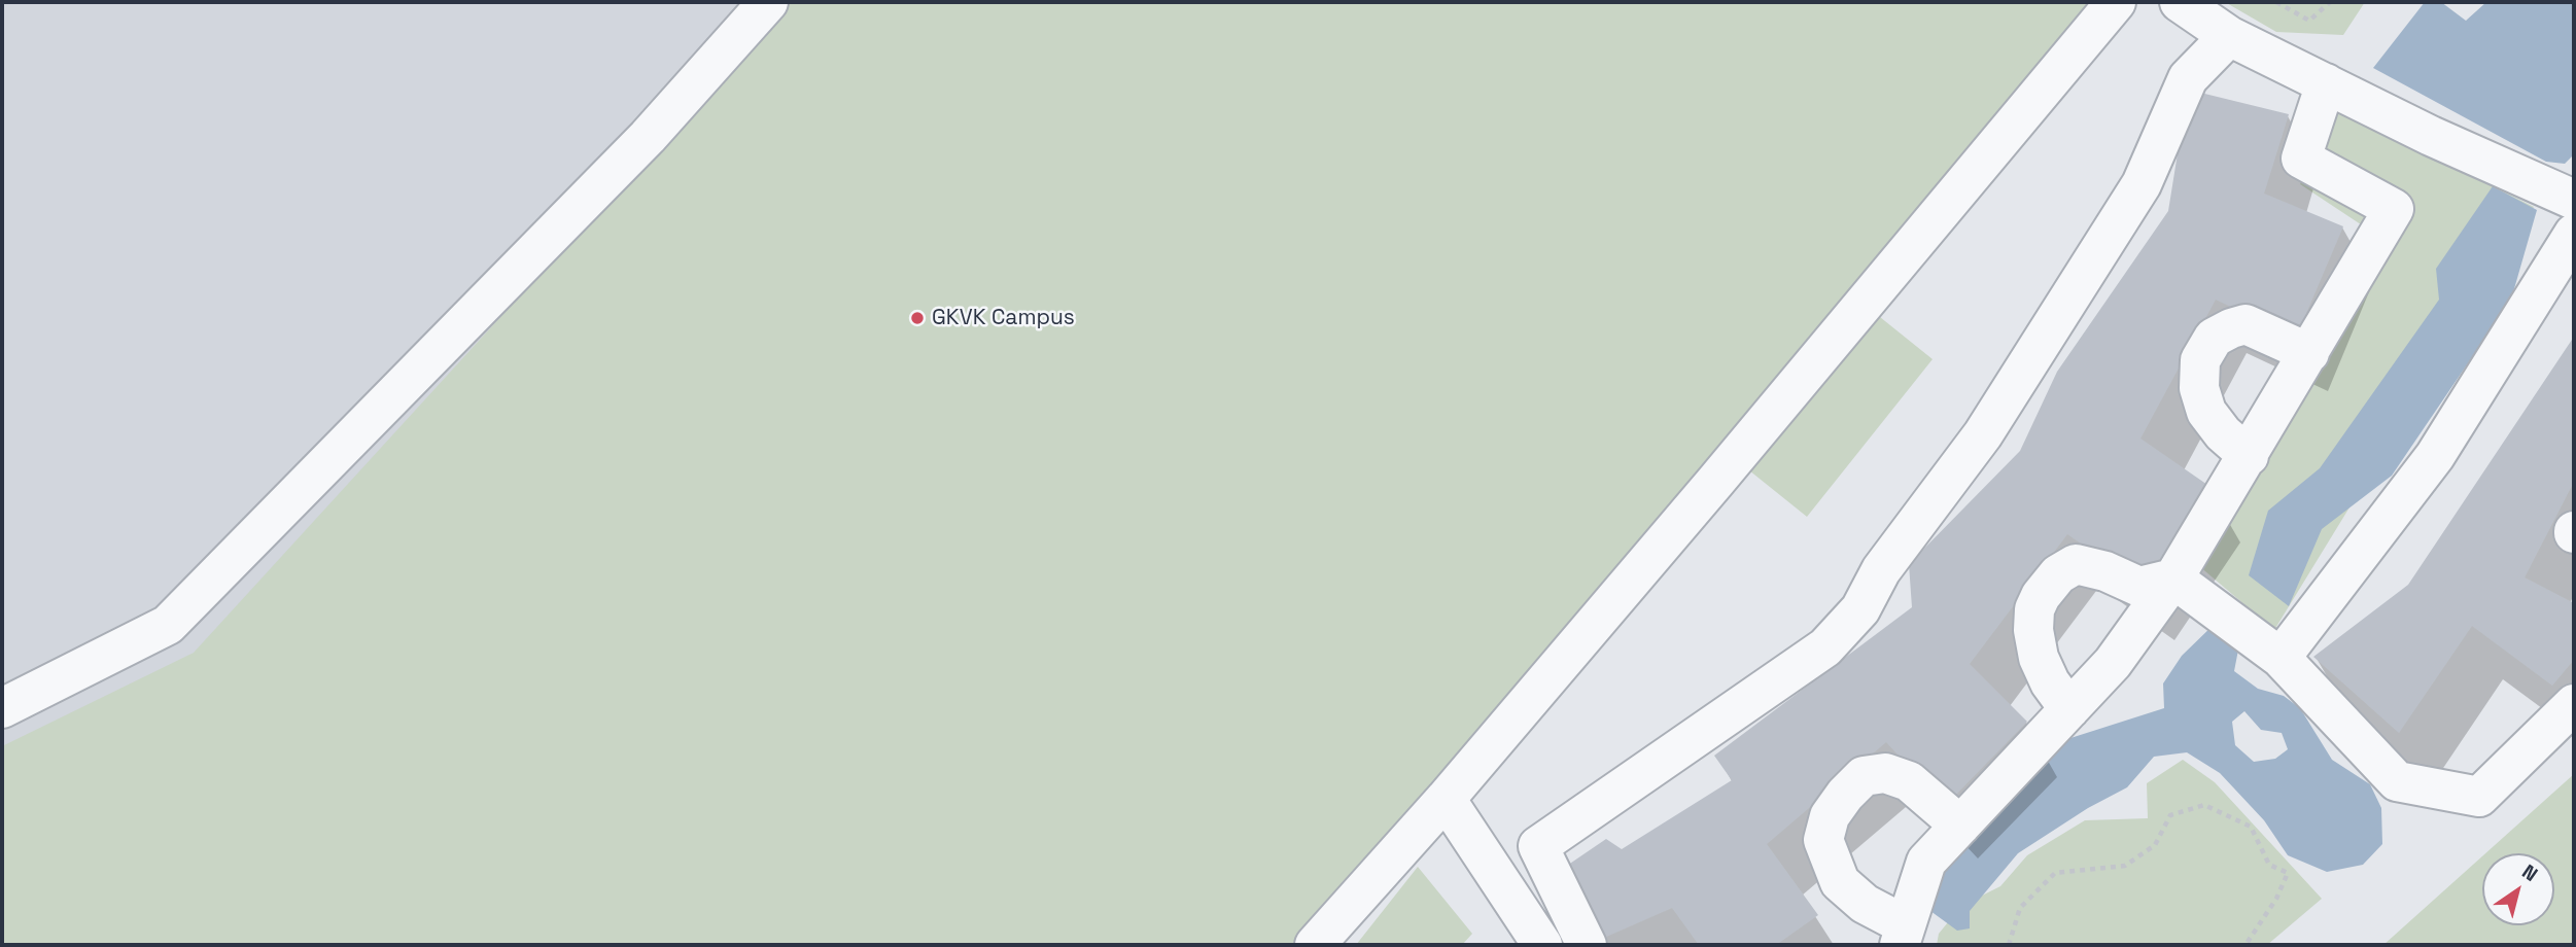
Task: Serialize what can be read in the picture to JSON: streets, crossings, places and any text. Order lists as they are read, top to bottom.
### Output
{
  "places": ["GKVK Campus"],
  "north": "top right"
}
